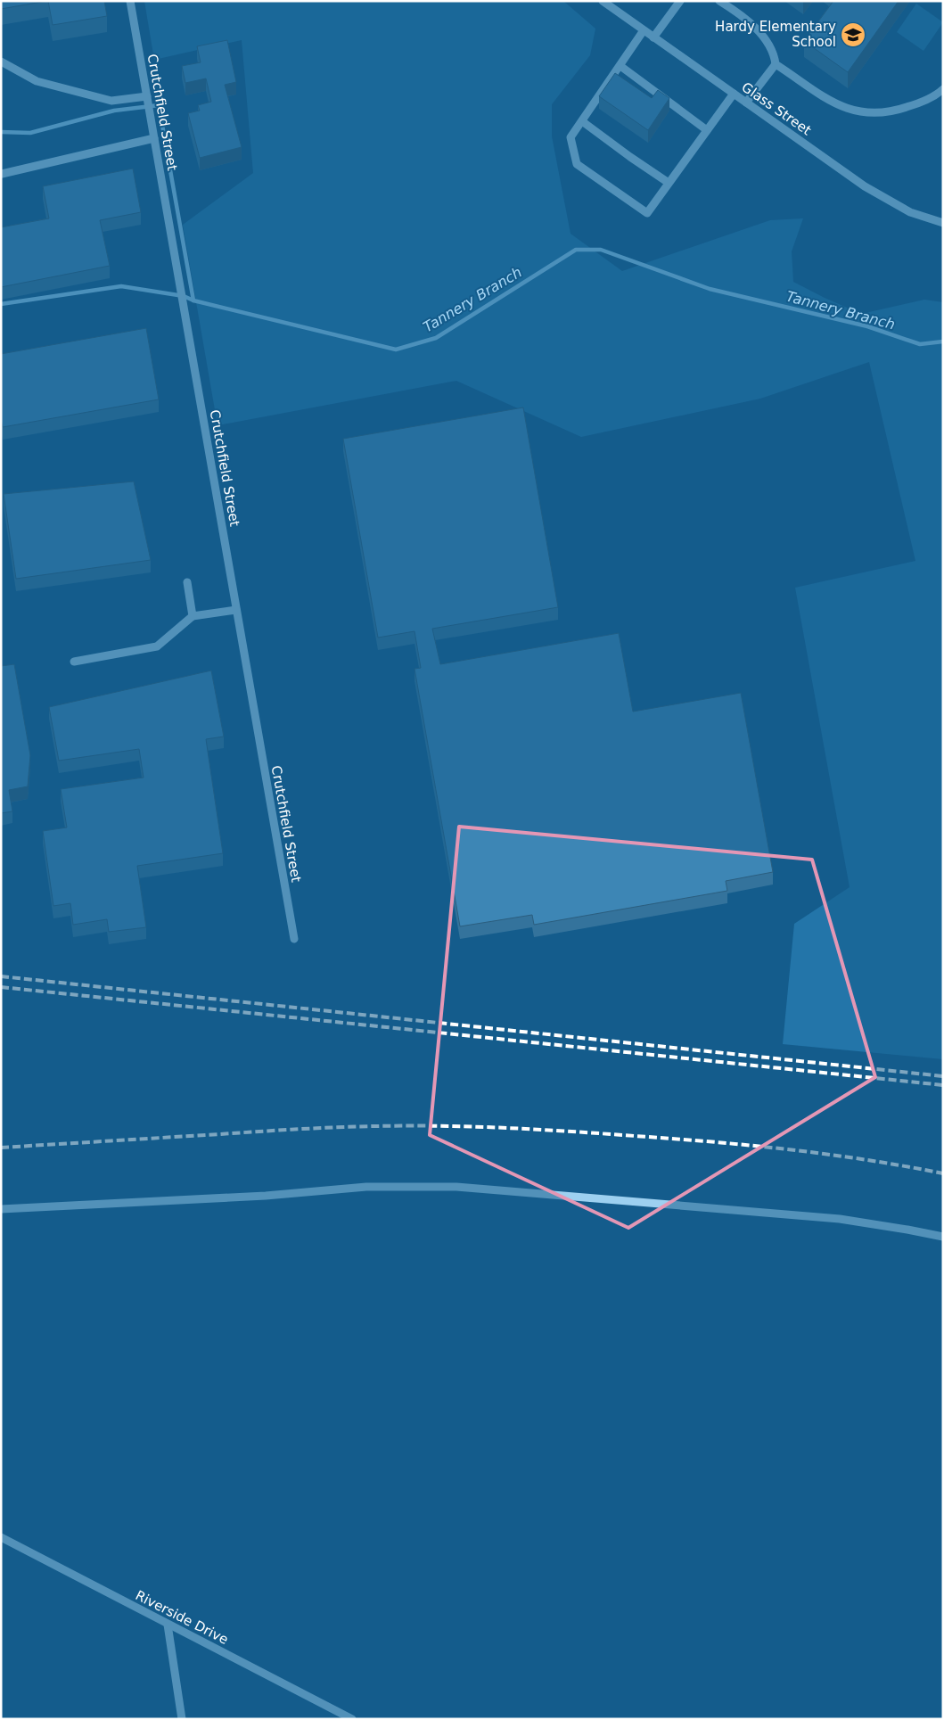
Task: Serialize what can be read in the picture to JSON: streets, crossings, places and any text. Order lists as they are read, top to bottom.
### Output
{
  "streets": {
    "street": ["Glass Street", "Crutchfield Street", "Riverside Drive"]
  },
  "water": ["Tannery Branch"],
  "places": {
    "school or university": ["Hardy Elementary School"]
  }
}
